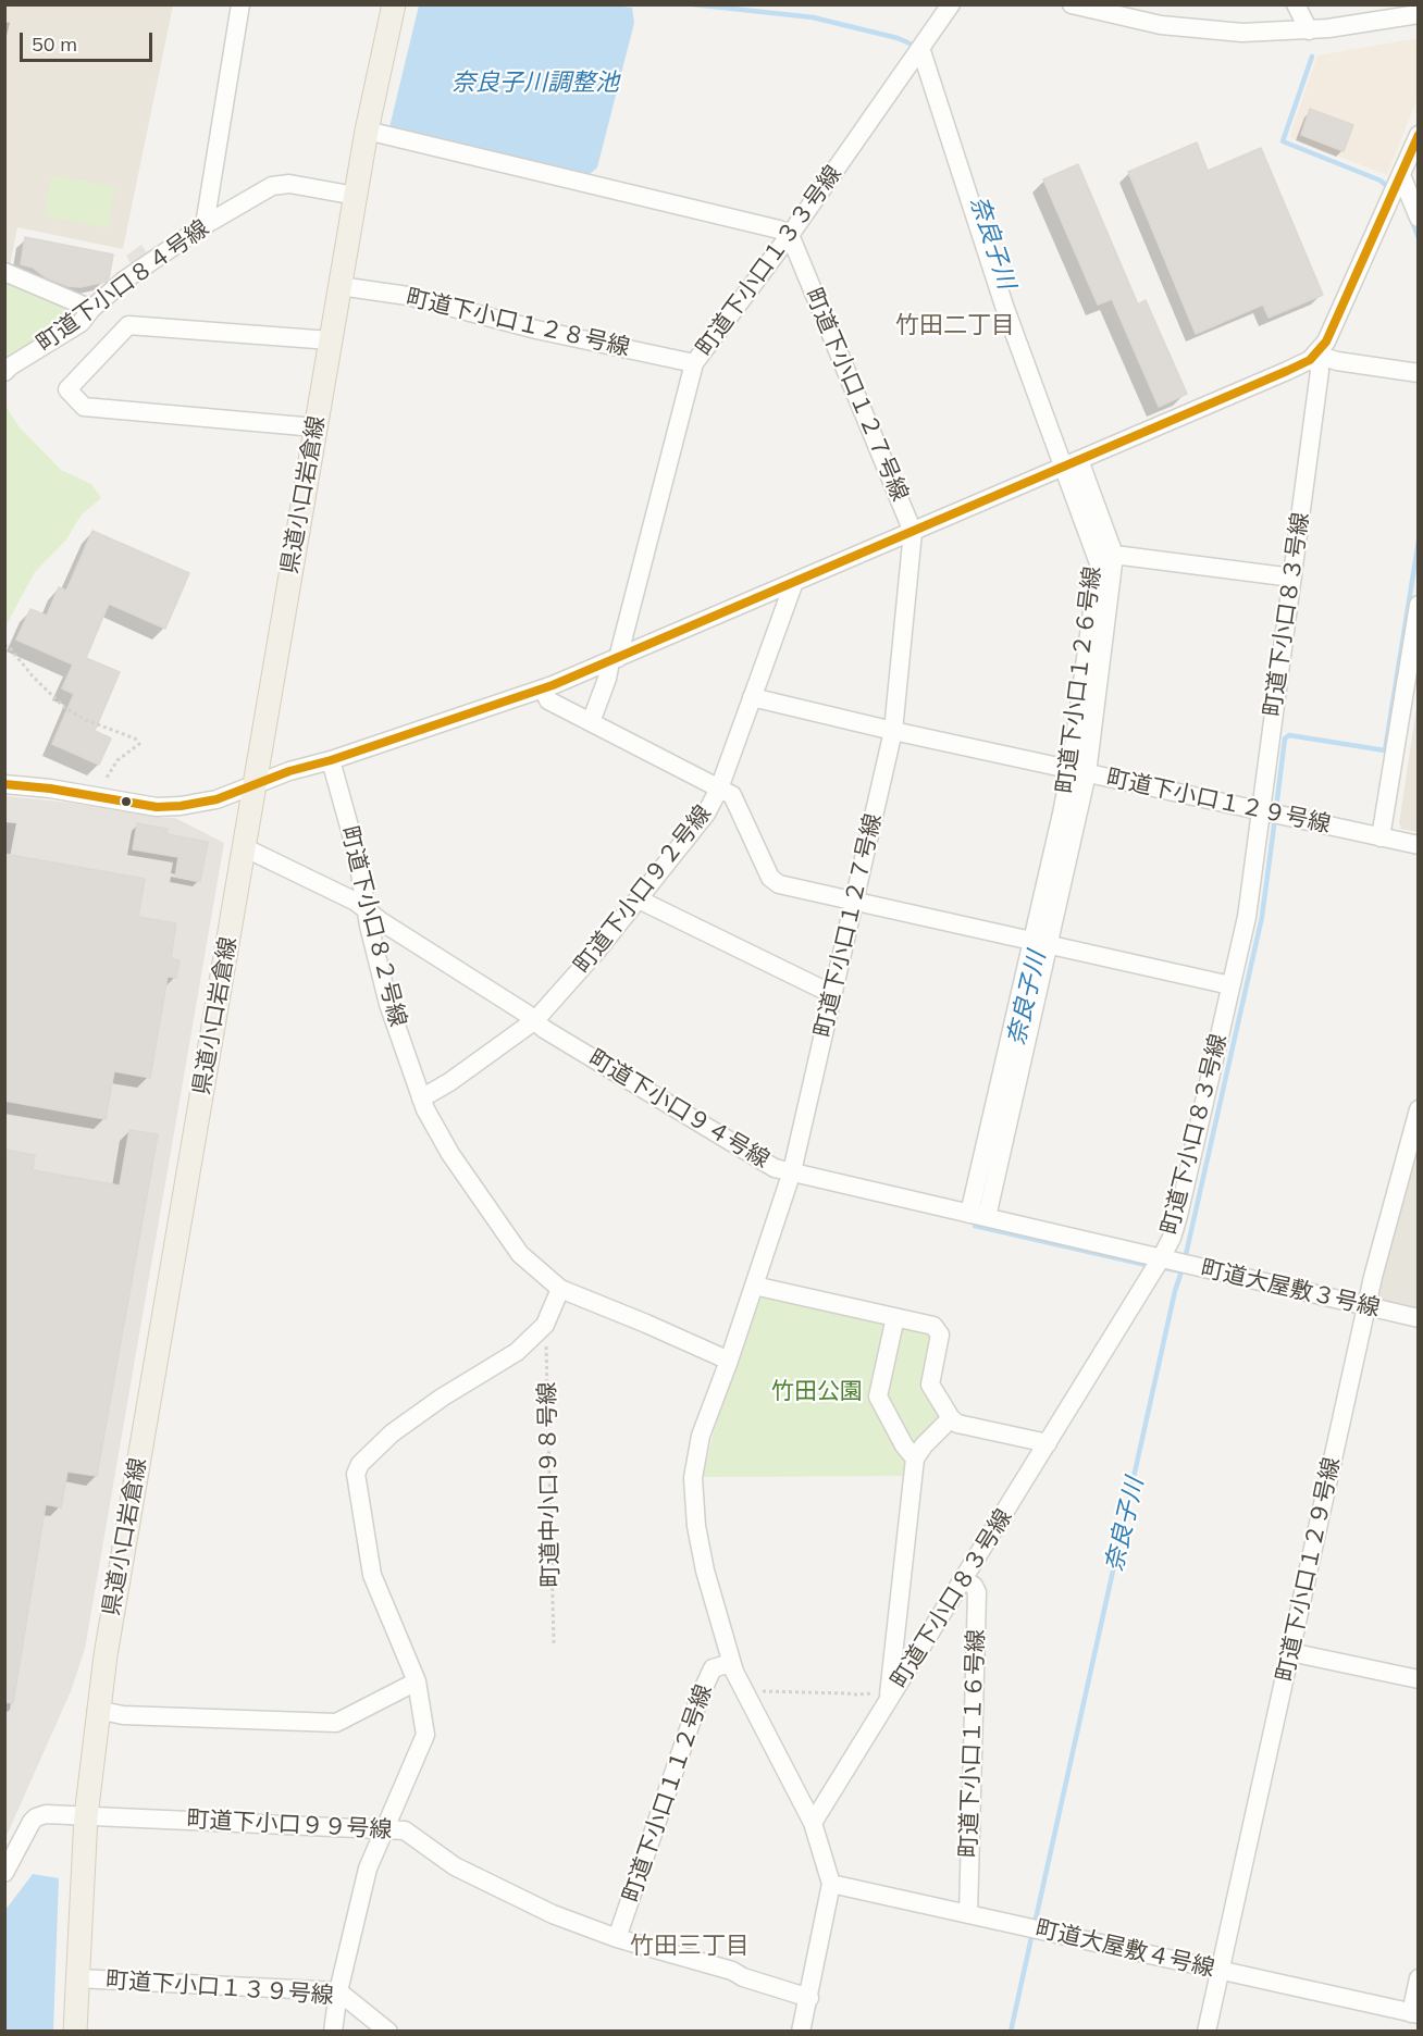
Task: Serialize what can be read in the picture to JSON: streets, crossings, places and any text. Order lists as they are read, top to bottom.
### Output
{
  "streets": {
    "main road": ["県道小口岩倉線"],
    "street": [
      "町道下小口１３３号線",
      "町道下小口８４号線",
      "町道下小口１２８号線",
      "町道下小口１２７号線",
      "町道下小口８３号線",
      "町道下小口１２６号線",
      "町道下小口１２９号線",
      "町道下小口９２号線",
      "町道下小口８２号線",
      "町道下小口９４号線",
      "町道大屋敷３号線",
      "町道下小口１１６号線",
      "町道下小口１１２号線",
      "町道下小口９９号線",
      "町道大屋敷４号線",
      "町道下小口１３９号線"
    ],
    "path": ["町道中小口９８号線"]
  },
  "crossings": [
    ["町道下小口１３３号線", "町道下小口１２８号線"],
    ["町道下小口１３３号線", "町道下小口１２７号線"],
    ["町道下小口１３３号線", "町道下小口１２６号線"],
    ["町道下小口８４号線", "県道小口岩倉線"],
    ["町道下小口１２８号線", "県道小口岩倉線"],
    ["町道下小口１２７号線", "町道下小口１２９号線"],
    ["町道下小口１２７号線", "町道下小口８２号線"],
    ["町道下小口１２７号線", "町道下小口９４号線"],
    ["県道小口岩倉線", "町道下小口９４号線"],
    ["県道小口岩倉線", "町道下小口９９号線"],
    ["県道小口岩倉線", "町道下小口１３９号線"],
    ["町道下小口８３号線", "町道下小口１２９号線"],
    ["町道下小口８３号線", "町道下小口９４号線"],
    ["町道下小口８３号線", "町道大屋敷３号線"],
    ["町道下小口８３号線", "町道下小口１１６号線"],
    ["町道下小口１２６号線", "町道下小口１２９号線"],
    ["町道下小口１２９号線", "町道下小口９２号線"],
    ["町道下小口１２９号線", "町道大屋敷３号線"],
    ["町道下小口１２９号線", "町道大屋敷４号線"],
    ["町道下小口９２号線", "町道下小口８２号線"],
    ["町道下小口９２号線", "町道下小口９４号線"],
    ["町道下小口８２号線", "町道下小口９４号線"],
    ["町道下小口９４号線", "町道大屋敷３号線"],
    ["町道下小口１１６号線", "町道大屋敷４号線"],
    ["町道下小口１１２号線", "町道下小口９９号線"]
  ],
  "districts": ["竹田二丁目", "竹田三丁目"],
  "water": ["奈良子川調整池", "奈良子川"],
  "parks": ["竹田公園"],
  "scale_bar": "50 m"
}
